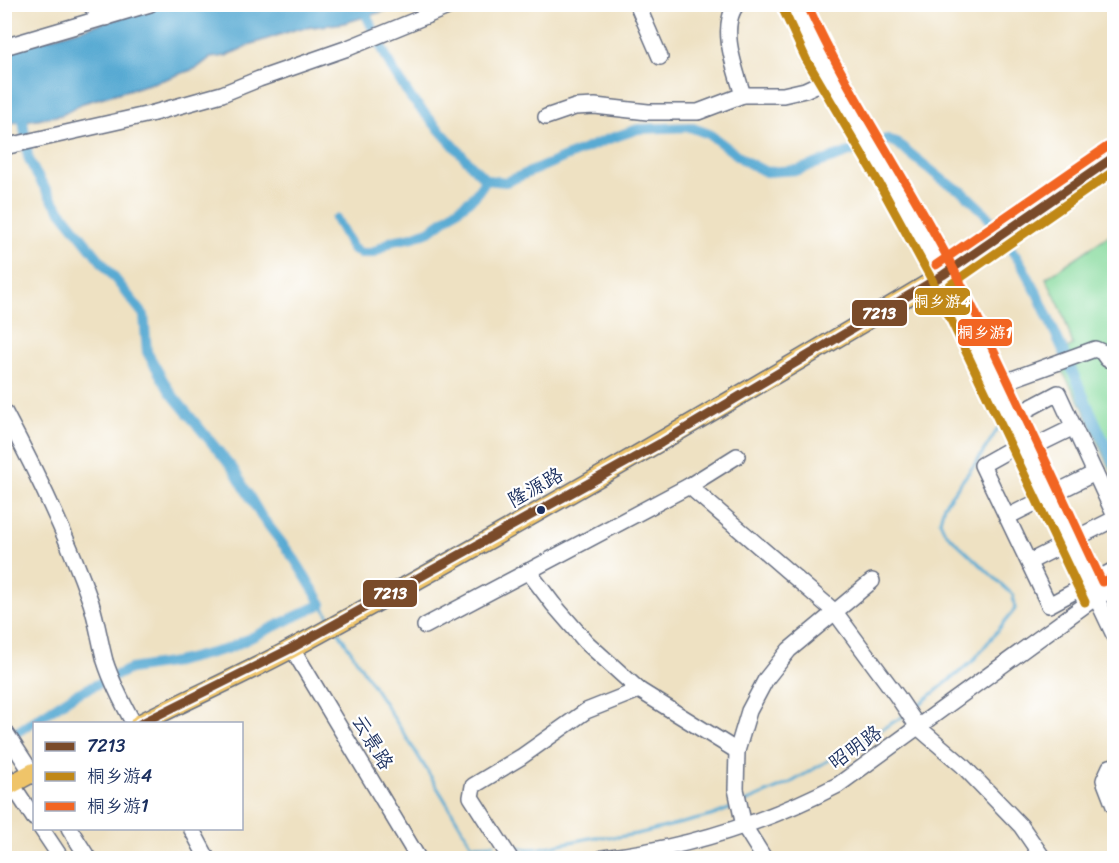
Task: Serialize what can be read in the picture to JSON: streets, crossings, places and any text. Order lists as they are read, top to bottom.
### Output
{
  "streets": {
    "main road": ["隆源路"],
    "street": ["云景路", "昭明路"]
  },
  "crossings": [
    ["隆源路", "云景路"]
  ],
  "lines": ["transit line 桐乡游1", "transit line 桐乡游4", "transit line 7213"],
  "legend": ["7213", "桐乡游4", "桐乡游1"]
}
